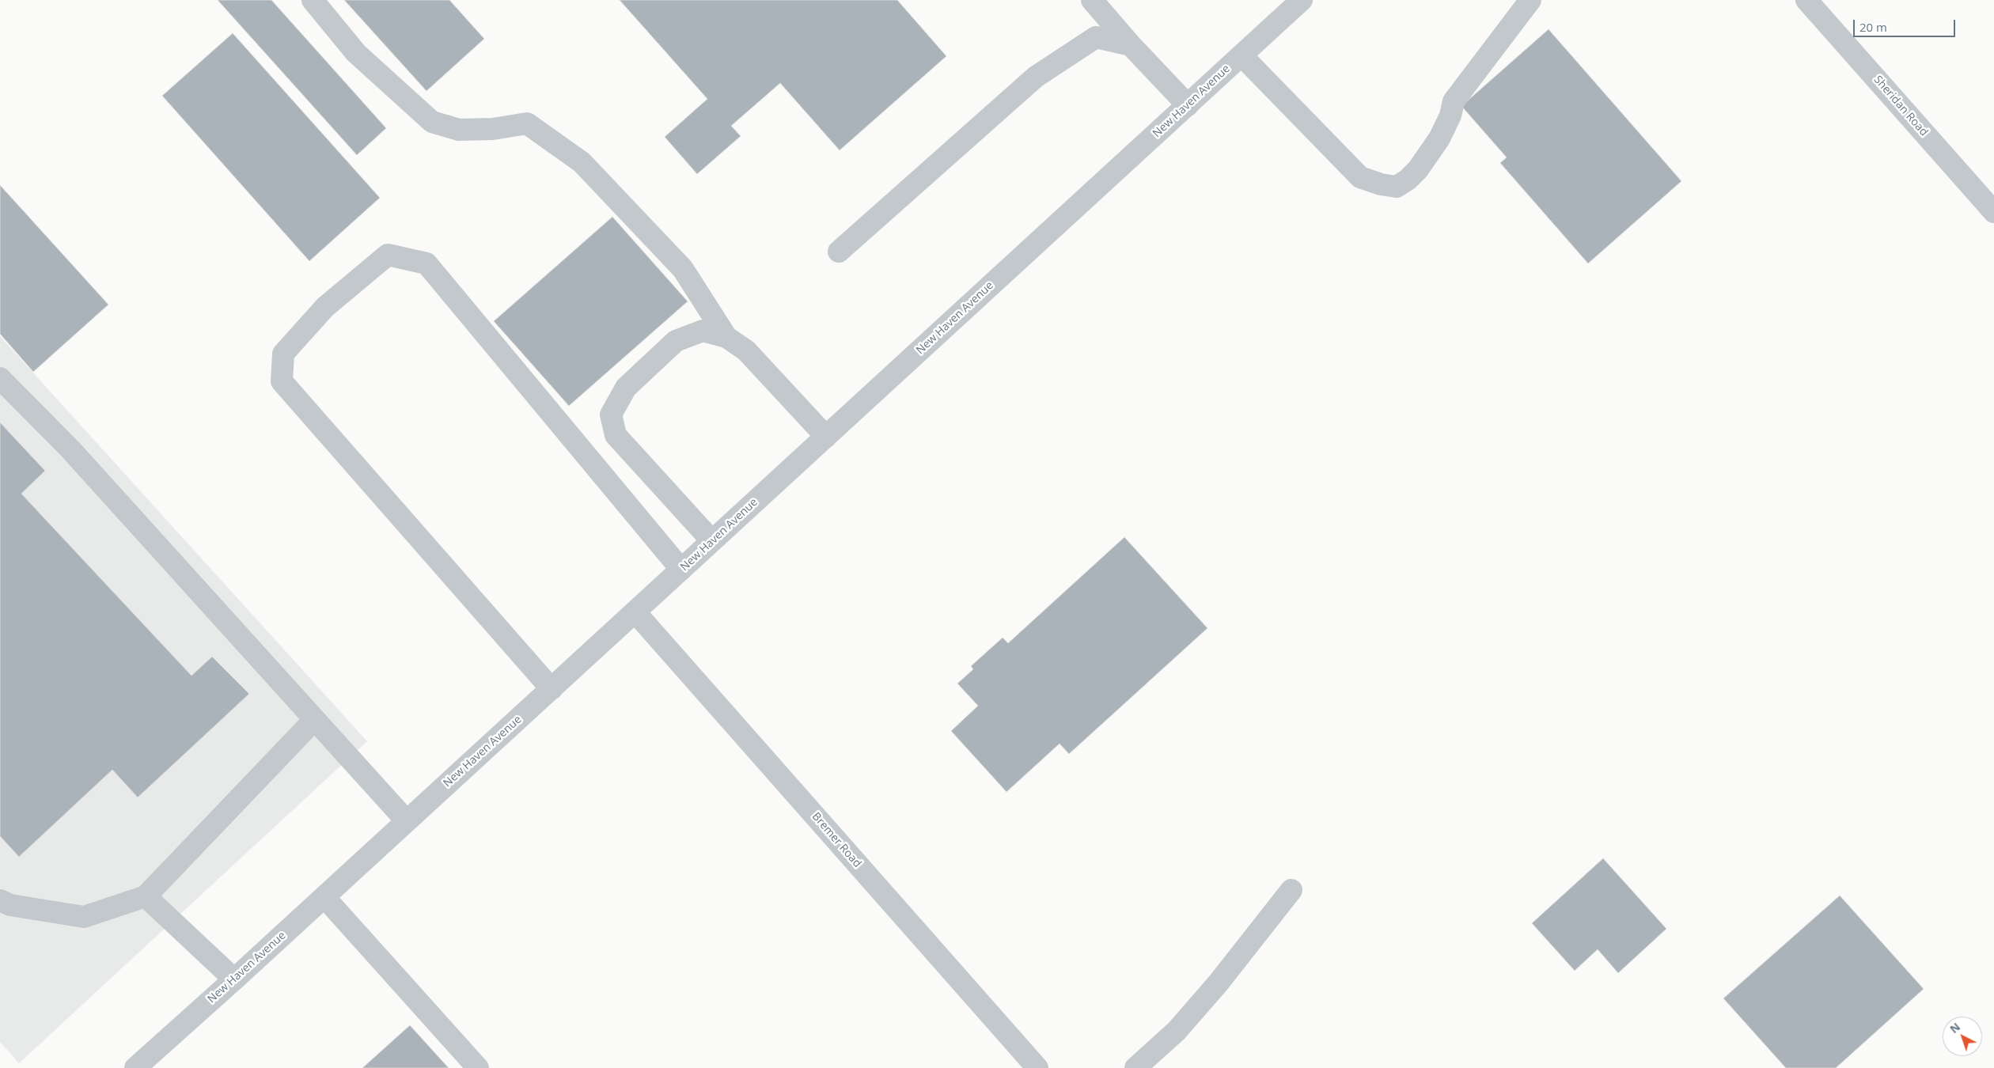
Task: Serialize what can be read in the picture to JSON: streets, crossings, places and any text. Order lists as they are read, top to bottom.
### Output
{
  "streets": {
    "street": ["New Haven Avenue", "Sheridan Road", "Bremer Road"]
  },
  "crossings": [
    ["New Haven Avenue", "Bremer Road"]
  ],
  "scale_bar": "20 m",
  "north": "top left"
}
